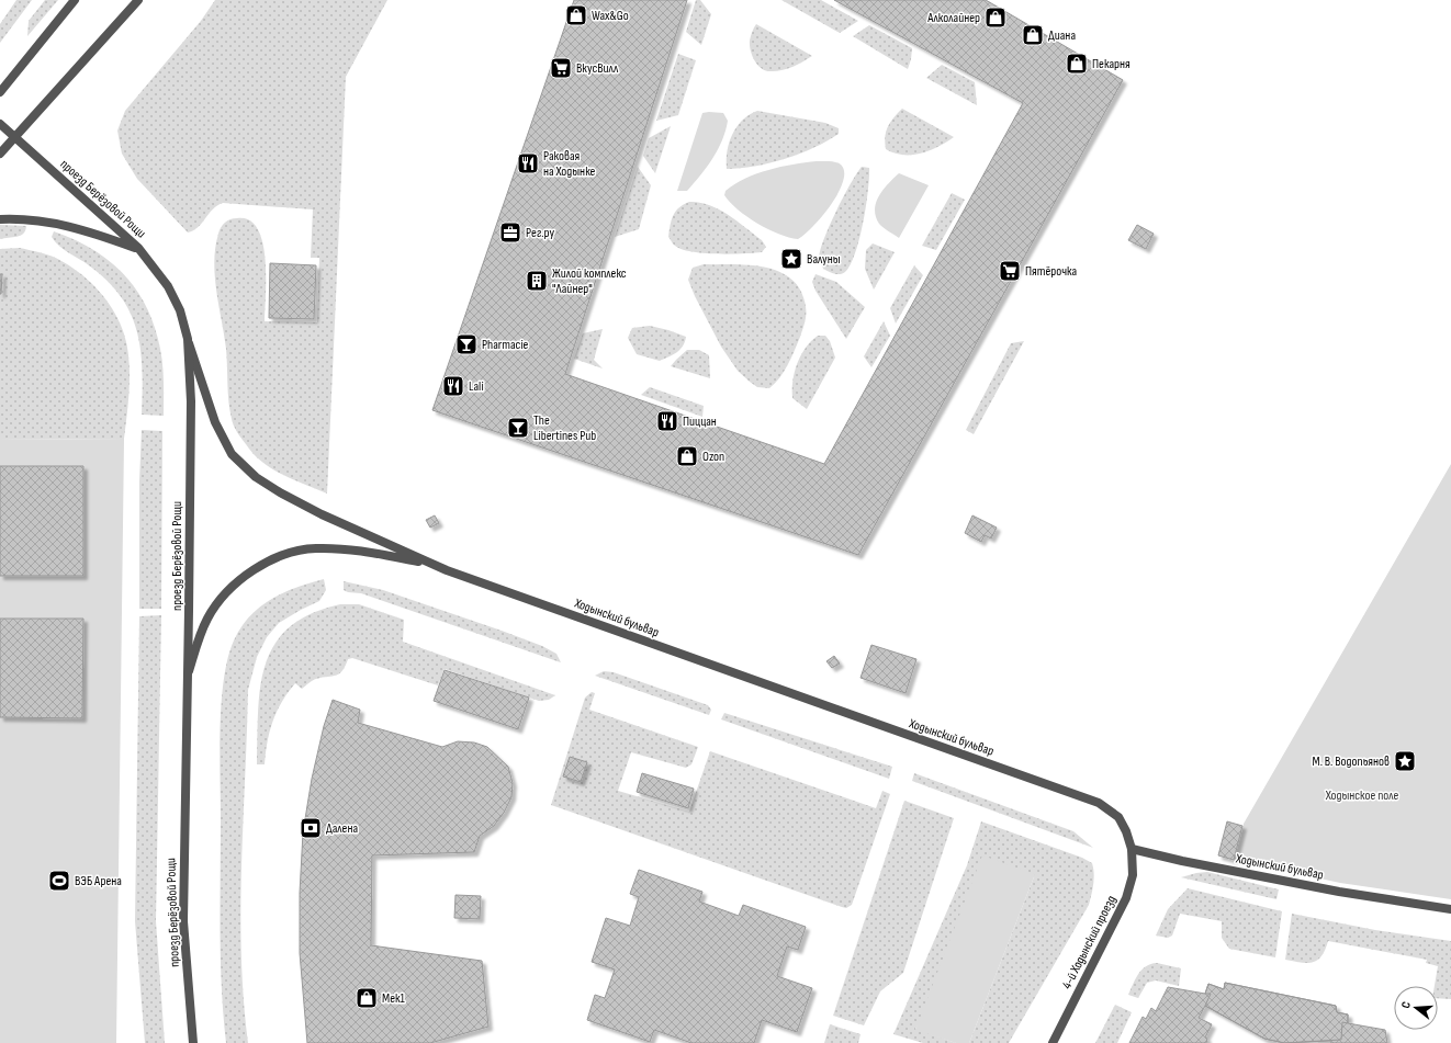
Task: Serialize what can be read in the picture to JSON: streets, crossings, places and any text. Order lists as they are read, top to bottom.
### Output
{
  "streets": {
    "street": ["проезд Берёзовой Рощи", "Ходынский бульвар", "4-й Ходынский проезд"]
  },
  "crossings": [
    ["проезд Берёзовой Рощи", "Ходынский бульвар"],
    ["Ходынский бульвар", "4-й Ходынский проезд"]
  ],
  "parks": ["Ходынское поле"],
  "places": {
    "shop": [
      "Wax&Go",
      "Алколайнер",
      "Диана",
      "Пекарня",
      "Ozon",
      "Мек1"
    ],
    "supermarket": ["ВкусВилл", "Пятёрочка"],
    "restaurant": ["Раковая на Ходынке", "Lali", "Пиццан"],
    "office": ["Рег.ру"],
    "place": ["Валуны", "М. В. Водопьянов"],
    "building": ["Жилой комплекс \"Лайнер\""],
    "bar": ["Pharmacie", "The Libertines Pub"],
    "bank": ["Далена"],
    "sports": ["ВЭБ Арена"]
  },
  "north": "left"
}
